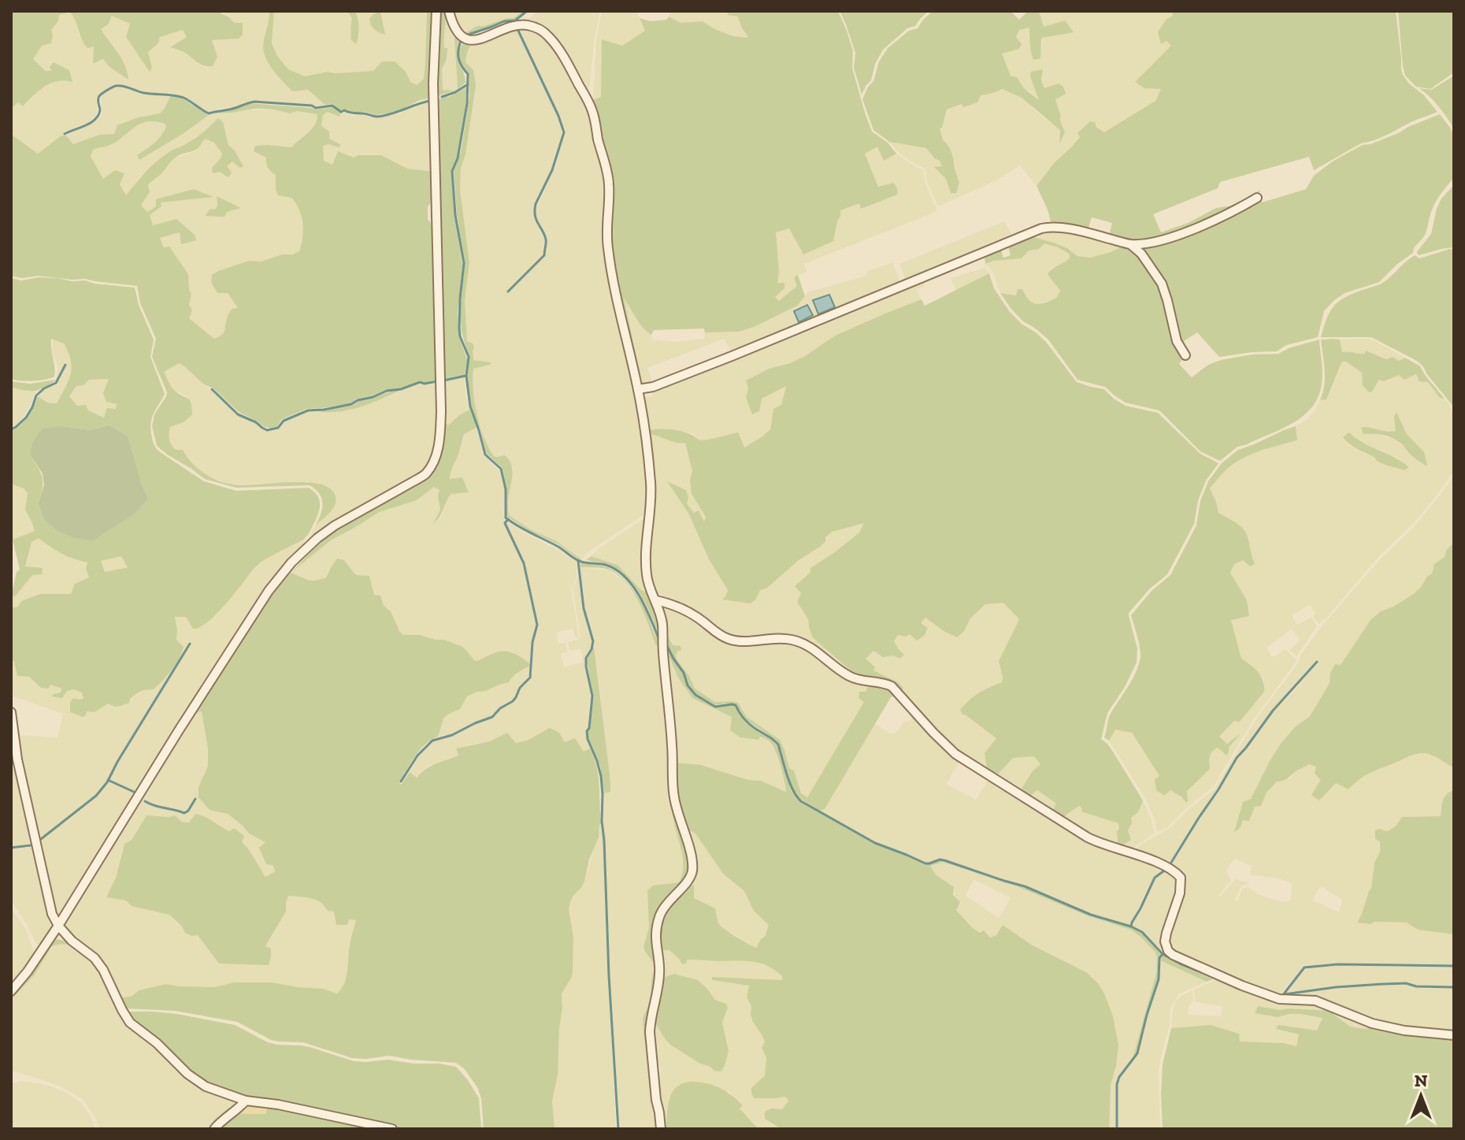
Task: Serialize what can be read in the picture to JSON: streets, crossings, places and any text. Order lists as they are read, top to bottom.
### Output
{
  "north": "top"
}
